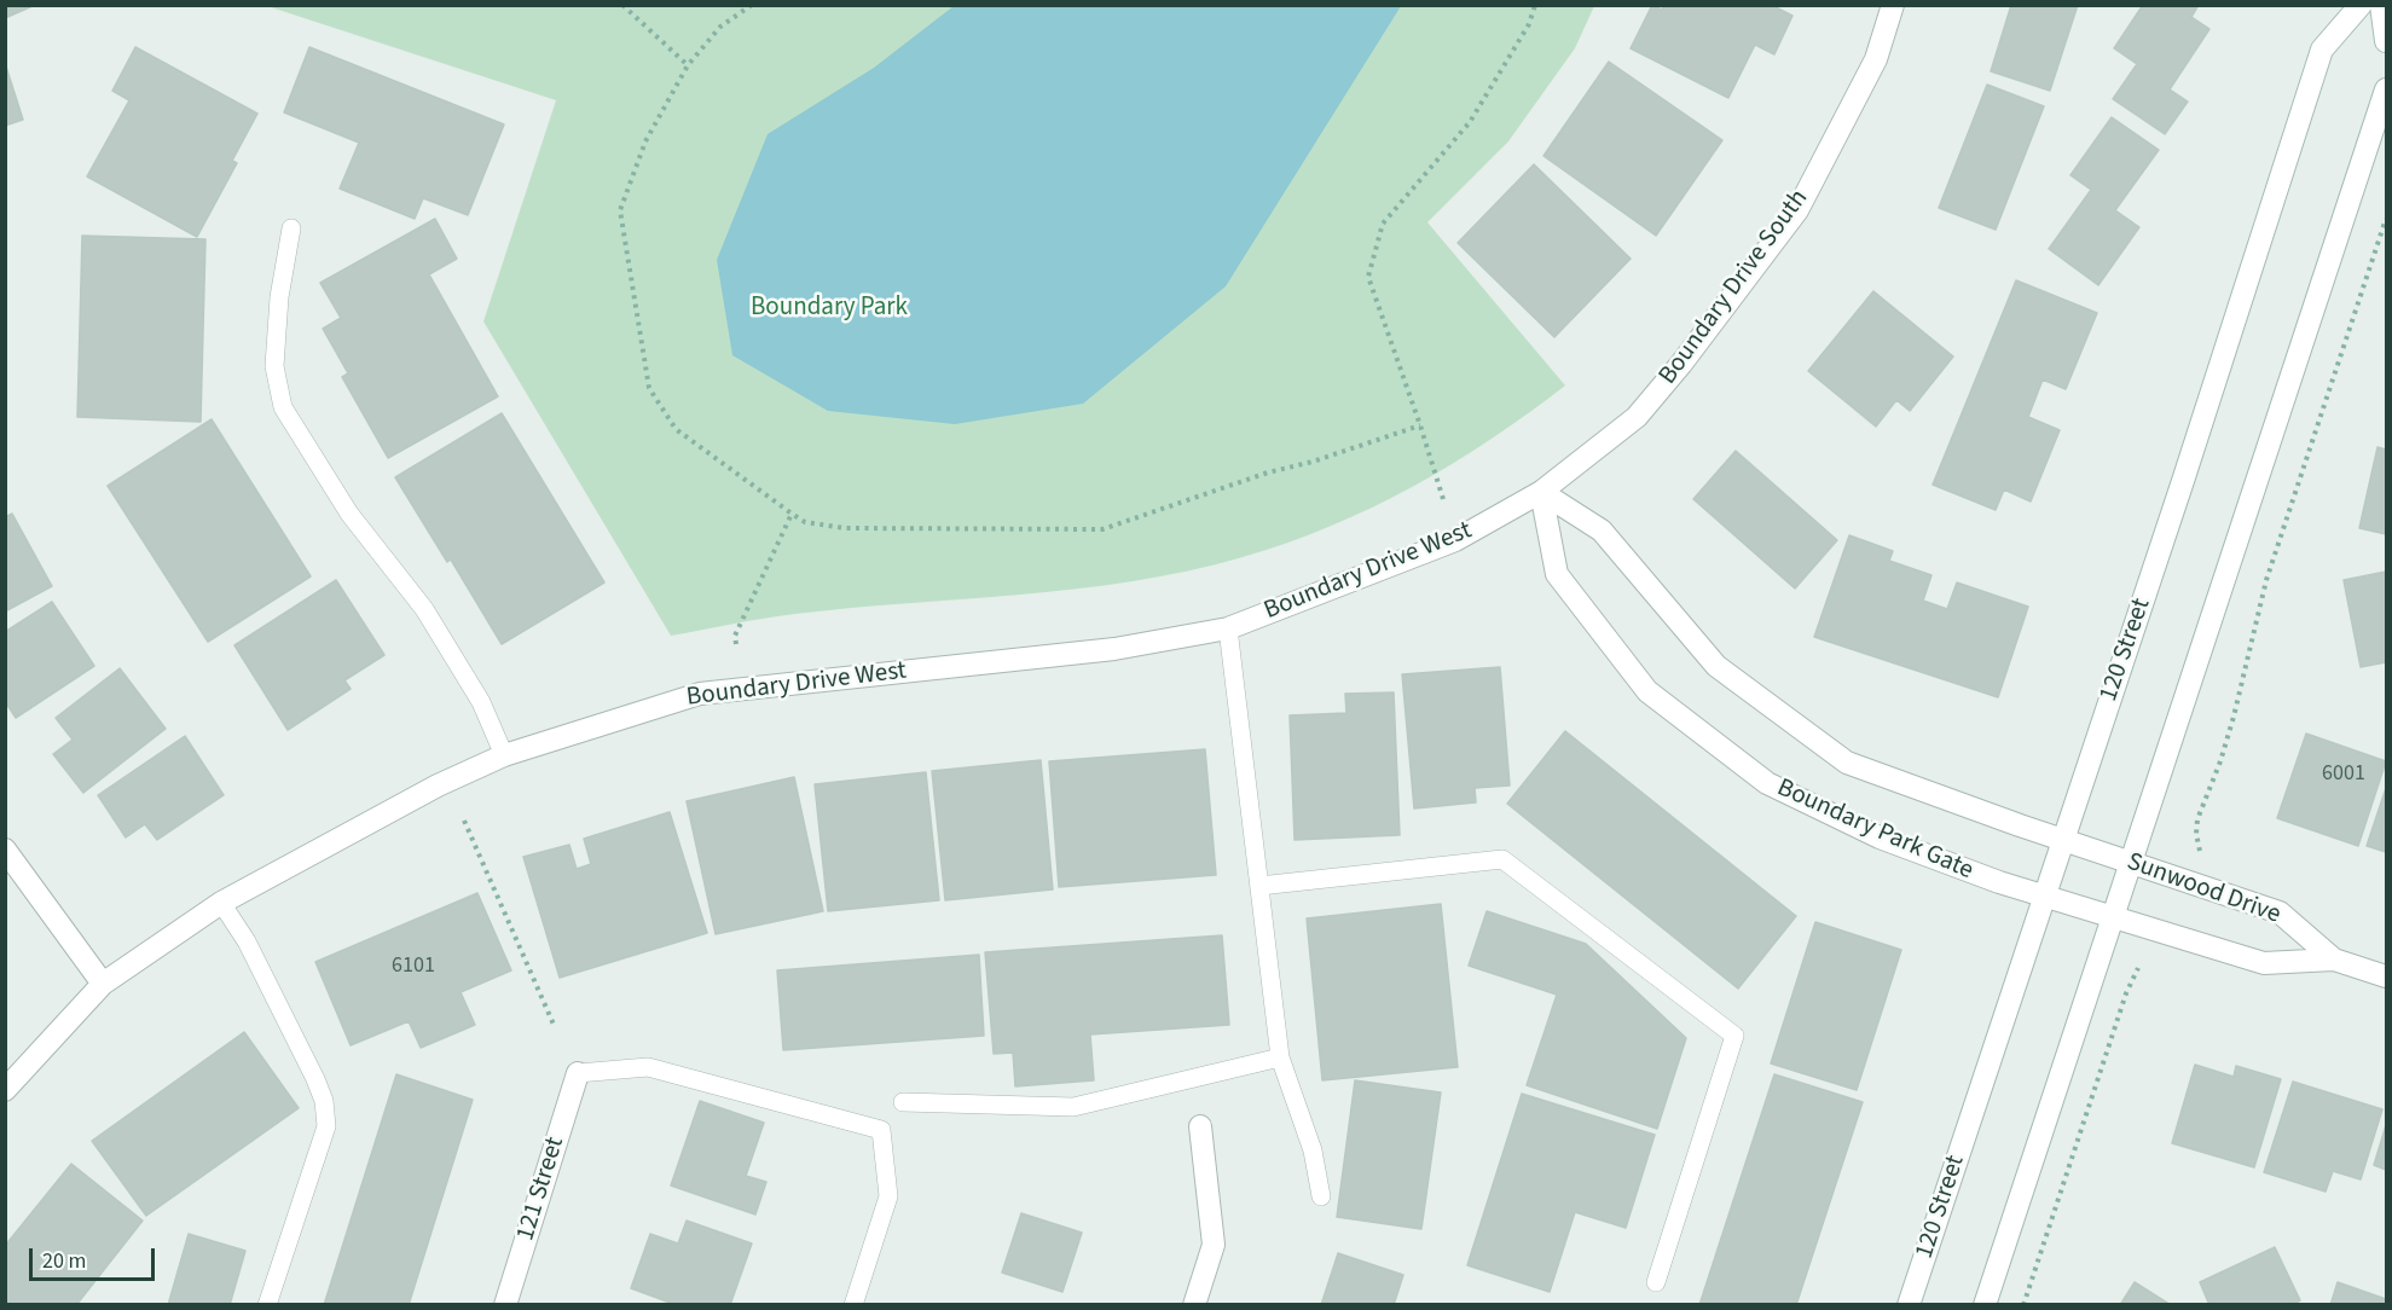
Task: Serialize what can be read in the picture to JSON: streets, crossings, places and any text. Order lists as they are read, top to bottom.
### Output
{
  "streets": {
    "street": [
      "Boundary Drive South",
      "Boundary Drive West",
      "120 Street",
      "Boundary Park Gate",
      "Sunwood Drive",
      "121 Street"
    ]
  },
  "crossings": [
    ["Boundary Drive South", "Boundary Drive West"],
    ["Boundary Drive South", "Boundary Park Gate"],
    ["Boundary Drive West", "Boundary Park Gate"],
    ["120 Street", "Boundary Park Gate"],
    ["120 Street", "Sunwood Drive"],
    ["Boundary Park Gate", "Sunwood Drive"]
  ],
  "parks": ["Boundary Park"],
  "house_numbers": ["6001", "6101"],
  "scale_bar": "20 m"
}
